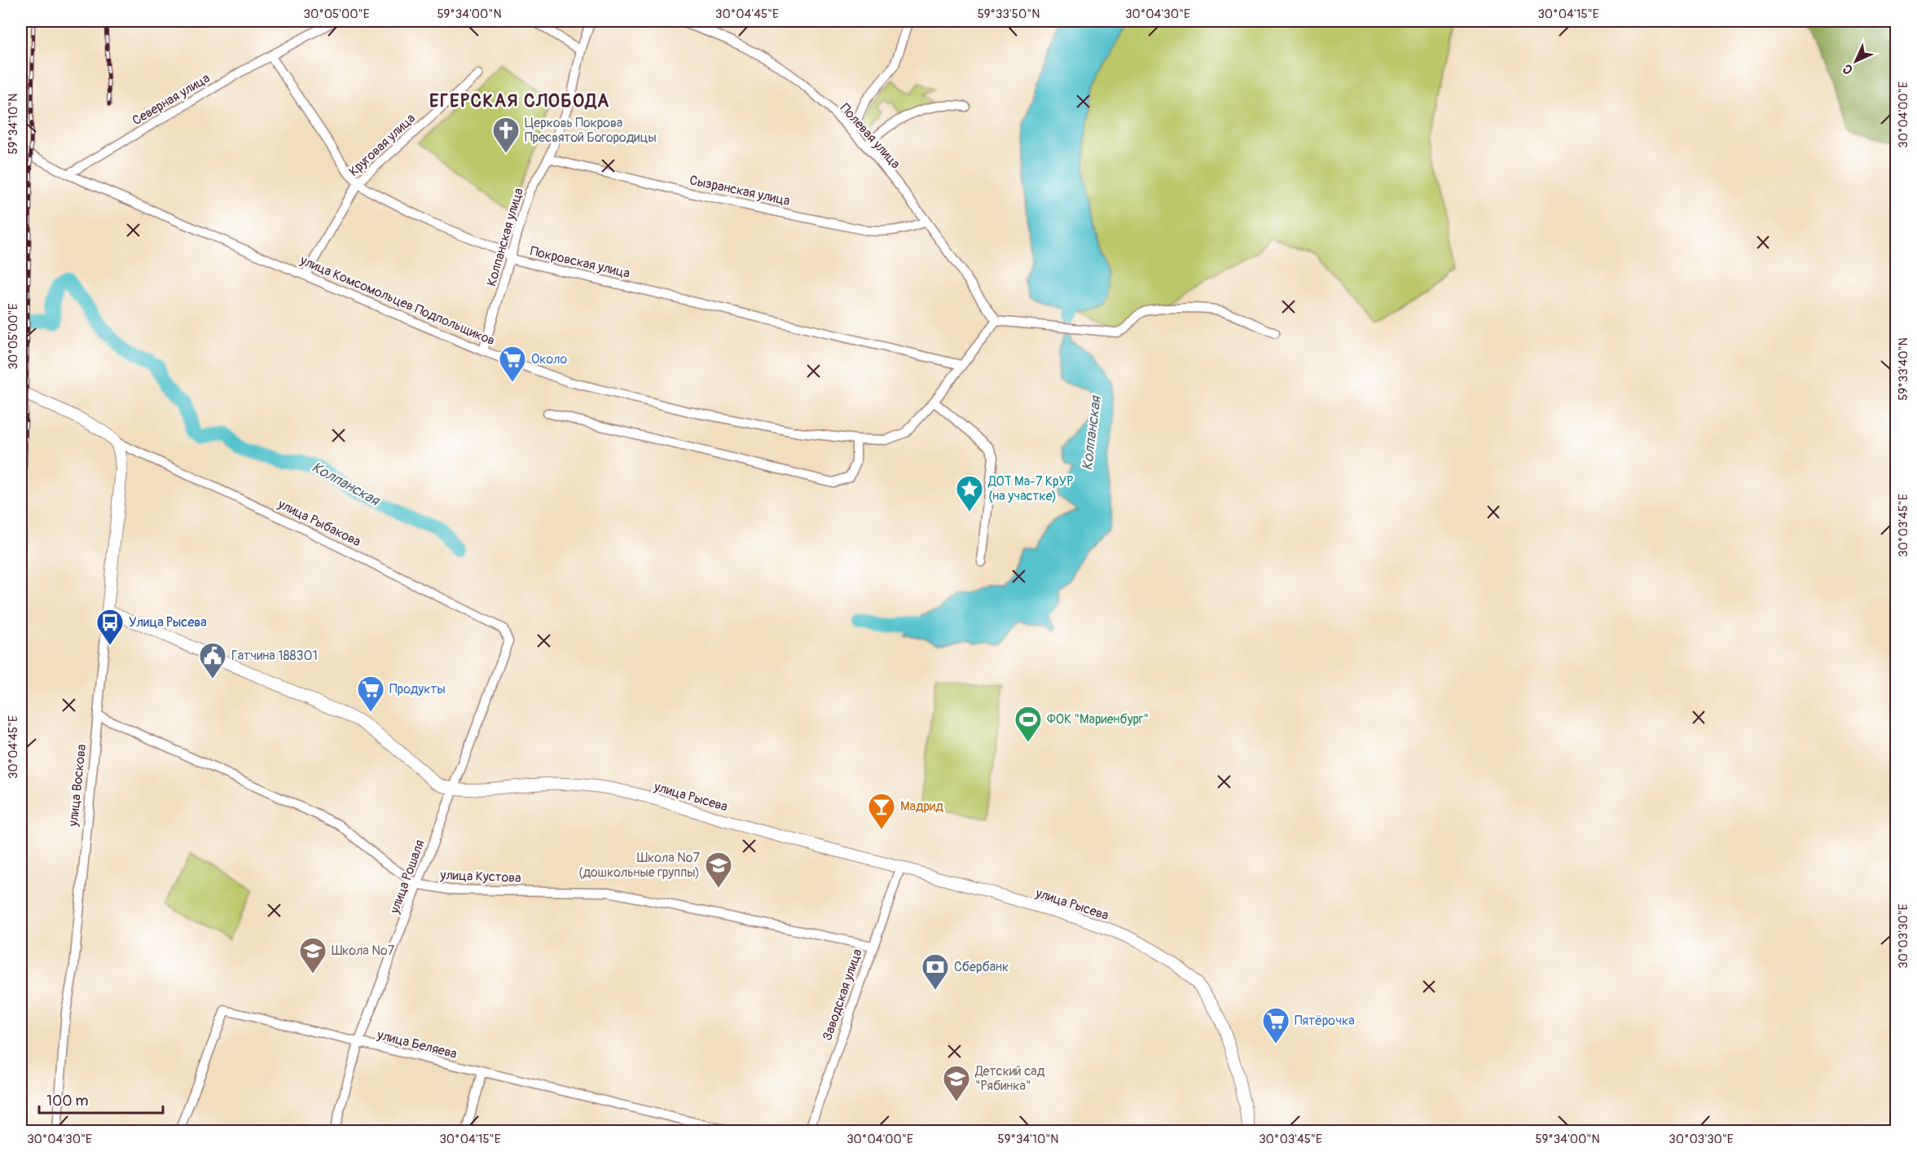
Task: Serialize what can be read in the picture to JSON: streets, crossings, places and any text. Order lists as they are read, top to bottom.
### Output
{
  "streets": {
    "main road": ["улица Воскова", "улица Рысева"],
    "street": [
      "Северная улица",
      "Полевая улица",
      "Круговая улица",
      "Сызранская улица",
      "Колпанская улица",
      "Покровская улица",
      "улица Комсомольцев Подпольщиков",
      "улица Рыбакова",
      "улица Рошаля",
      "улица Кустова",
      "Заводская улица",
      "улица Беляева"
    ]
  },
  "crossings": [
    ["Северная улица", "Покровская улица"],
    ["Северная улица", "улица Комсомольцев Подпольщиков"],
    ["Полевая улица", "Сызранская улица"],
    ["Полевая улица", "улица Комсомольцев Подпольщиков"],
    ["Круговая улица", "Покровская улица"],
    ["Круговая улица", "улица Комсомольцев Подпольщиков"],
    ["Сызранская улица", "Колпанская улица"],
    ["Колпанская улица", "Покровская улица"],
    ["Колпанская улица", "улица Комсомольцев Подпольщиков"],
    ["Покровская улица", "улица Комсомольцев Подпольщиков"],
    ["улица Рыбакова", "улица Воскова"],
    ["улица Рыбакова", "улица Рошаля"],
    ["улица Воскова", "улица Рысева"],
    ["улица Воскова", "улица Кустова"],
    ["улица Рысева", "улица Рошаля"],
    ["улица Рысева", "Заводская улица"],
    ["улица Рошаля", "улица Кустова"],
    ["улица Рошаля", "улица Беляева"],
    ["улица Кустова", "Заводская улица"]
  ],
  "districts": ["ЕГЕРСКАЯ СЛОБОДА"],
  "water": ["Колпанская"],
  "places": {
    "church": ["Церковь Покрова Пресвятой Богородицы"],
    "supermarket": ["Около", "Продукты", "Пятёрочка"],
    "place": ["ДОТ Ма-7 КрУР (на участке)"],
    "bus stop": ["Улица Рысева"],
    "public building": ["Гатчина 188301"],
    "sports": ["ФОК \"Мариенбург\""],
    "bar": ["Мадрид"],
    "school or university": ["Школа №7 (дошкольные группы)", "Школа №7", "Детский сад \"Рябинка\""],
    "bank": ["Сбербанк"]
  },
  "scale_bar": "100 m",
  "north": "bottom left",
  "coordinates": [
    "30°05'00\"E",
    "59°34'00\"N",
    "30°04'45\"E",
    "59°33'50\"N",
    "30°04'30\"E",
    "30°04'15\"E",
    "30°04'00\"E",
    "59°34'10\"N",
    "59°33'40\"N",
    "30°03'45\"E",
    "30°03'30\"E"
  ]
}
